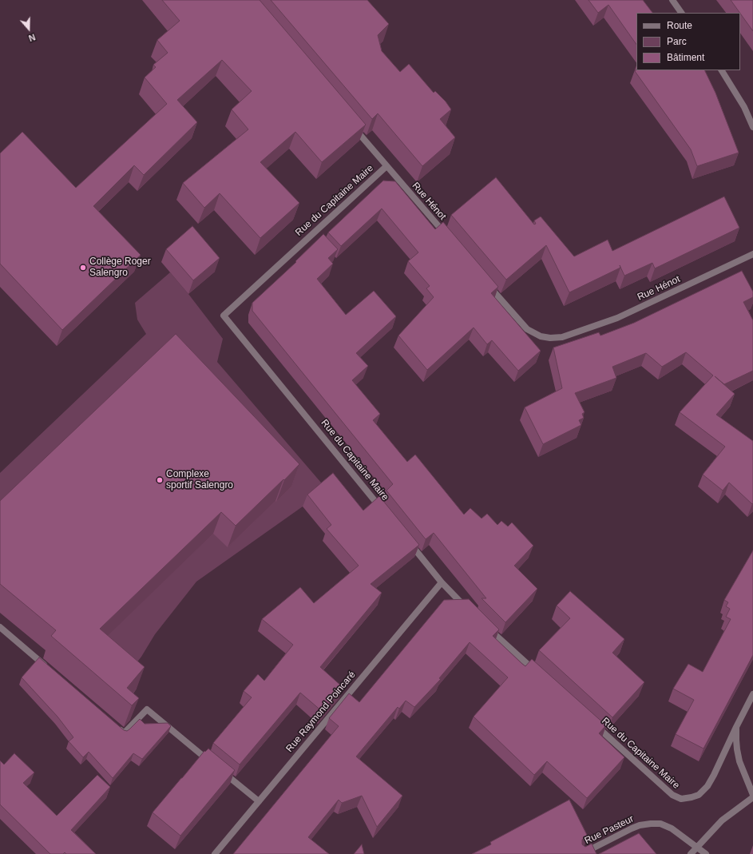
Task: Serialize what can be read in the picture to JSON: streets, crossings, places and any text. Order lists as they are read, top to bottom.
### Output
{
  "streets": {
    "street": [
      "Rue du Capitaine Maire",
      "Rue Hénot",
      "Rue Raymond Poincaré",
      "Rue Pasteur"
    ]
  },
  "crossings": [
    ["Rue du Capitaine Maire", "Rue Hénot"]
  ],
  "places": ["Collège Roger Salengro", "Complexe sportif Salengro"],
  "legend": ["Route", "Parc", "Bâtiment"],
  "north": "bottom"
}
